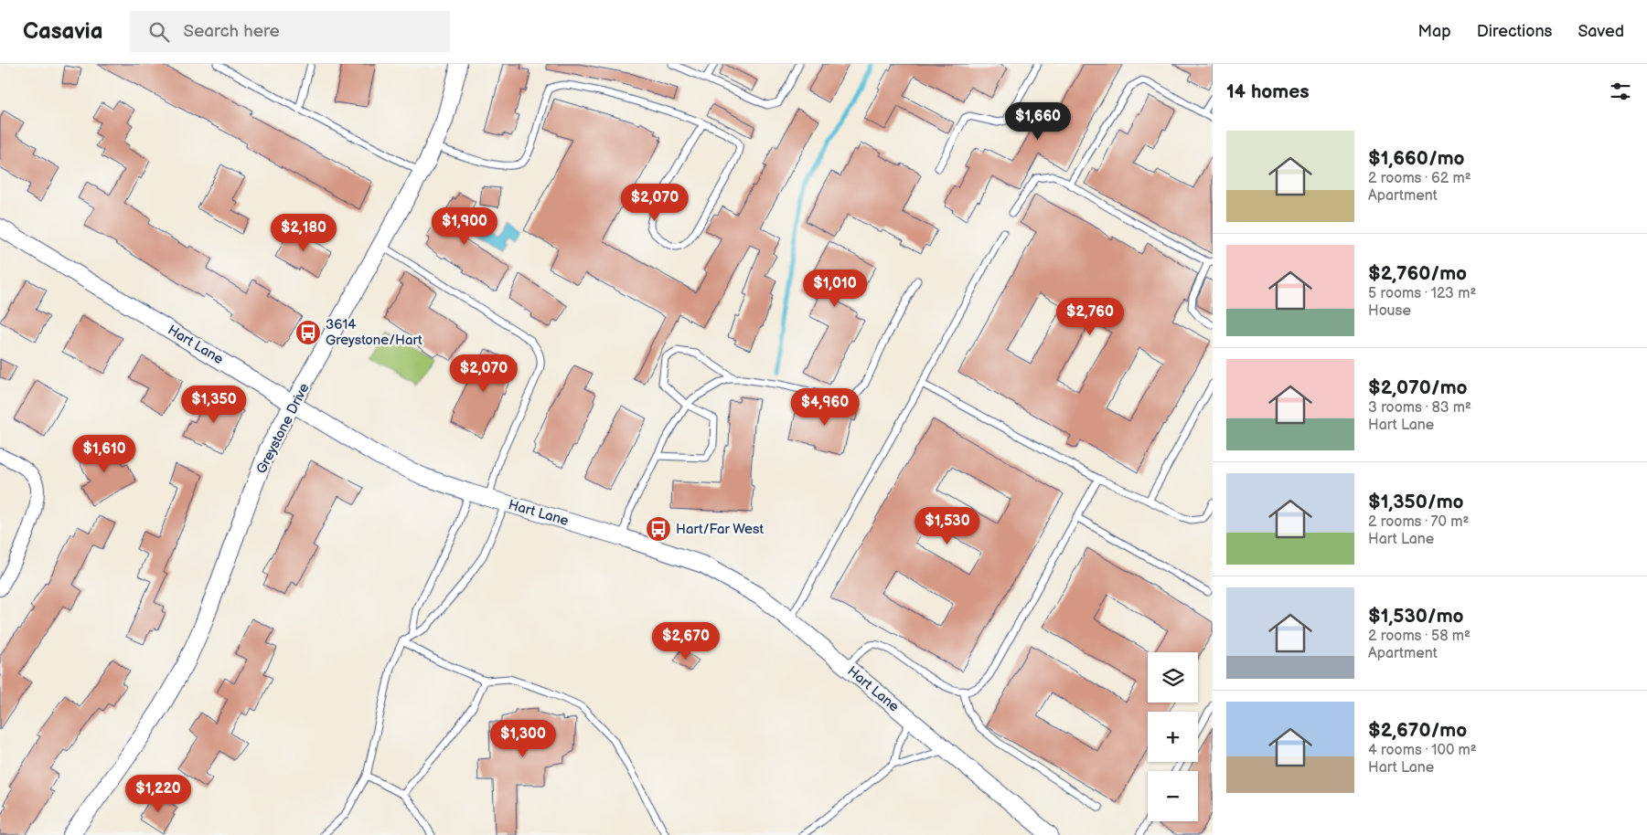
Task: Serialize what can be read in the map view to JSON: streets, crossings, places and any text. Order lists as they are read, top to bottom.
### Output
{
  "streets": {
    "street": ["Hart Lane", "Greystone Drive"]
  },
  "crossings": [
    ["Hart Lane", "Greystone Drive"]
  ],
  "places": {
    "bus stop": ["3614 Greystone/Hart", "Hart/Far West"]
  },
  "page": {
    "header": "Casavia",
    "search": "Search here",
    "nav": ["Map", "Directions", "Saved"],
    "heading": "14 homes",
    "price": [
      "$1,660",
      "$2,070",
      "$1,900",
      "$2,180",
      "$1,010",
      "$2,760",
      "$2,070",
      "$1,350",
      "$4,960",
      "$1,610",
      "$1,530",
      "$2,670",
      "$1,300",
      "$1,220"
    ],
    "list": [
      {
        "name": "$1,660/mo",
        "note": "2 rooms · 62 m² · Apartment"
      },
      {
        "name": "$2,760/mo",
        "note": "5 rooms · 123 m² · House"
      },
      {
        "name": "$2,070/mo",
        "note": "3 rooms · 83 m² · Hart Lane"
      },
      {
        "name": "$1,350/mo",
        "note": "2 rooms · 70 m² · Hart Lane"
      },
      {
        "name": "$1,530/mo",
        "note": "2 rooms · 58 m² · Apartment"
      },
      {
        "name": "$2,670/mo",
        "note": "4 rooms · 100 m² · Hart Lane"
      }
    ],
    "map_buttons": ["+", "−"]
  }
}
